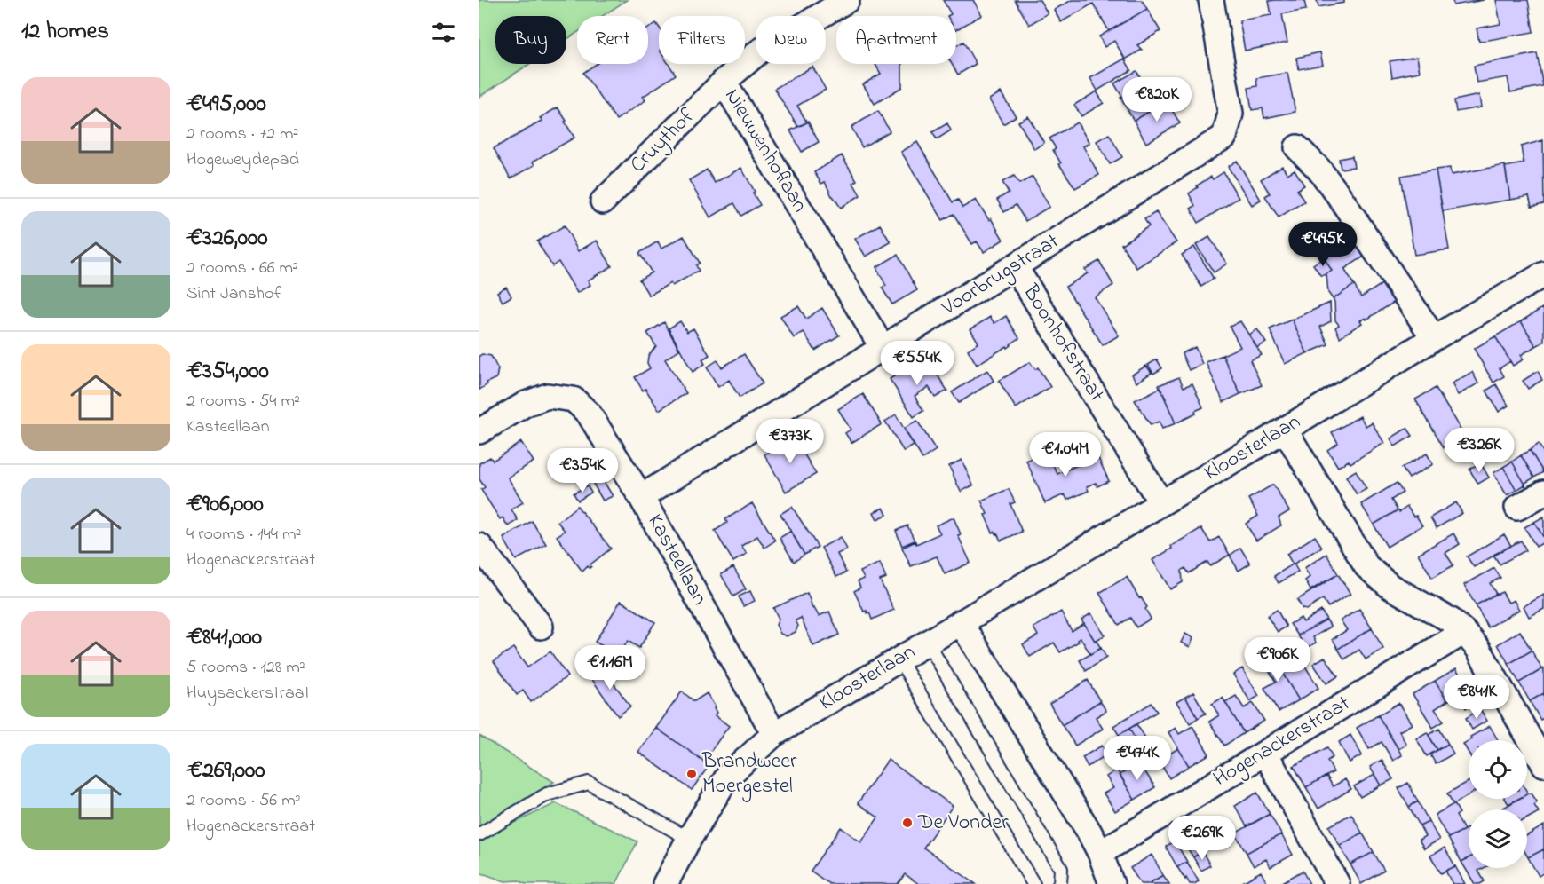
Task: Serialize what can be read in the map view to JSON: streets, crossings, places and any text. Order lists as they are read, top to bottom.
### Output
{
  "streets": {
    "street": [
      "Cruythof",
      "Nieuwenhoflaan",
      "Voorbrugstraat",
      "Boonhofstraat",
      "Kloosterlaan",
      "Kasteellaan",
      "Hogenackerstraat"
    ]
  },
  "crossings": [
    ["Cruythof", "Nieuwenhoflaan"],
    ["Nieuwenhoflaan", "Voorbrugstraat"],
    ["Voorbrugstraat", "Boonhofstraat"],
    ["Voorbrugstraat", "Kasteellaan"],
    ["Boonhofstraat", "Kloosterlaan"],
    ["Kloosterlaan", "Kasteellaan"]
  ],
  "places": ["Brandweer Moergestel", "De Vonder"],
  "page": {
    "heading": "12 homes",
    "chip": [
      "Buy",
      "Rent",
      "Filters",
      "New",
      "Apartment"
    ],
    "list": [
      {
        "name": "€495,000",
        "note": "2 rooms · 72 m² · Hogeweydepad"
      },
      {
        "name": "€326,000",
        "note": "2 rooms · 66 m² · Sint Janshof"
      },
      {
        "name": "€354,000",
        "note": "2 rooms · 54 m² · Kasteellaan"
      },
      {
        "name": "€906,000",
        "note": "4 rooms · 144 m² · Hogenackerstraat"
      },
      {
        "name": "€841,000",
        "note": "5 rooms · 128 m² · Huysackerstraat"
      },
      {
        "name": "€269,000",
        "note": "2 rooms · 56 m² · Hogenackerstraat"
      }
    ],
    "price": [
      "€820K",
      "€495K",
      "€554K",
      "€373K",
      "€326K",
      "€1.04M",
      "€354K",
      "€906K",
      "€1.16M",
      "€841K",
      "€474K",
      "€269K"
    ]
  }
}
